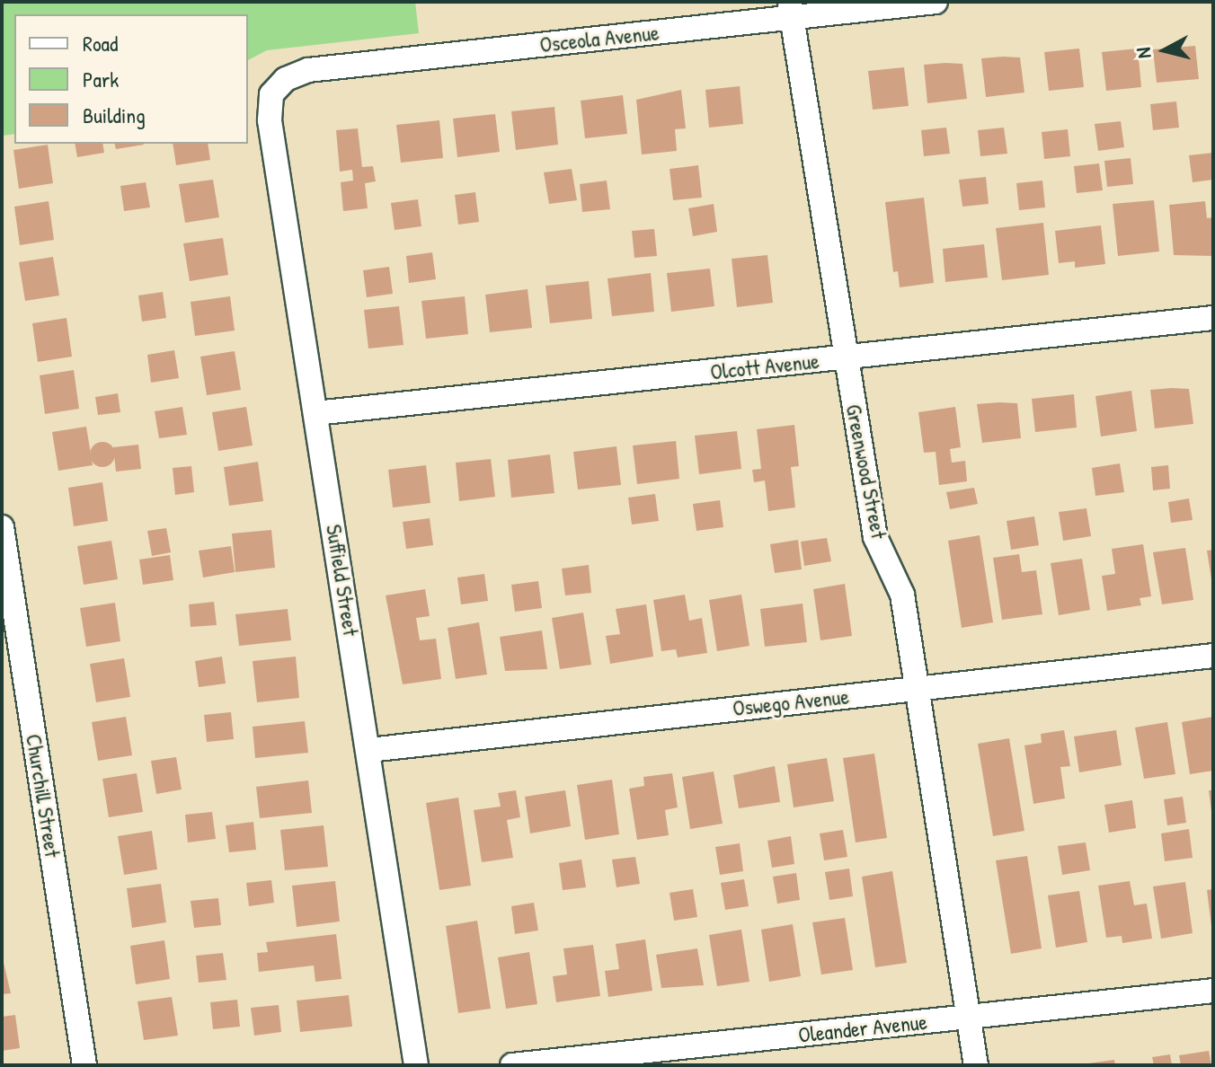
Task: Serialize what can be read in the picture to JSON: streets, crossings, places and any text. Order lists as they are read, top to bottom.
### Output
{
  "streets": {
    "street": [
      "Osceola Avenue",
      "Olcott Avenue",
      "Greenwood Street",
      "Suffield Street",
      "Oswego Avenue",
      "Churchill Street",
      "Oleander Avenue"
    ]
  },
  "crossings": [
    ["Osceola Avenue", "Greenwood Street"],
    ["Osceola Avenue", "Suffield Street"],
    ["Olcott Avenue", "Greenwood Street"],
    ["Olcott Avenue", "Suffield Street"],
    ["Greenwood Street", "Oswego Avenue"],
    ["Greenwood Street", "Oleander Avenue"],
    ["Suffield Street", "Oswego Avenue"]
  ],
  "legend": ["Road", "Park", "Building"],
  "north": "left"
}
